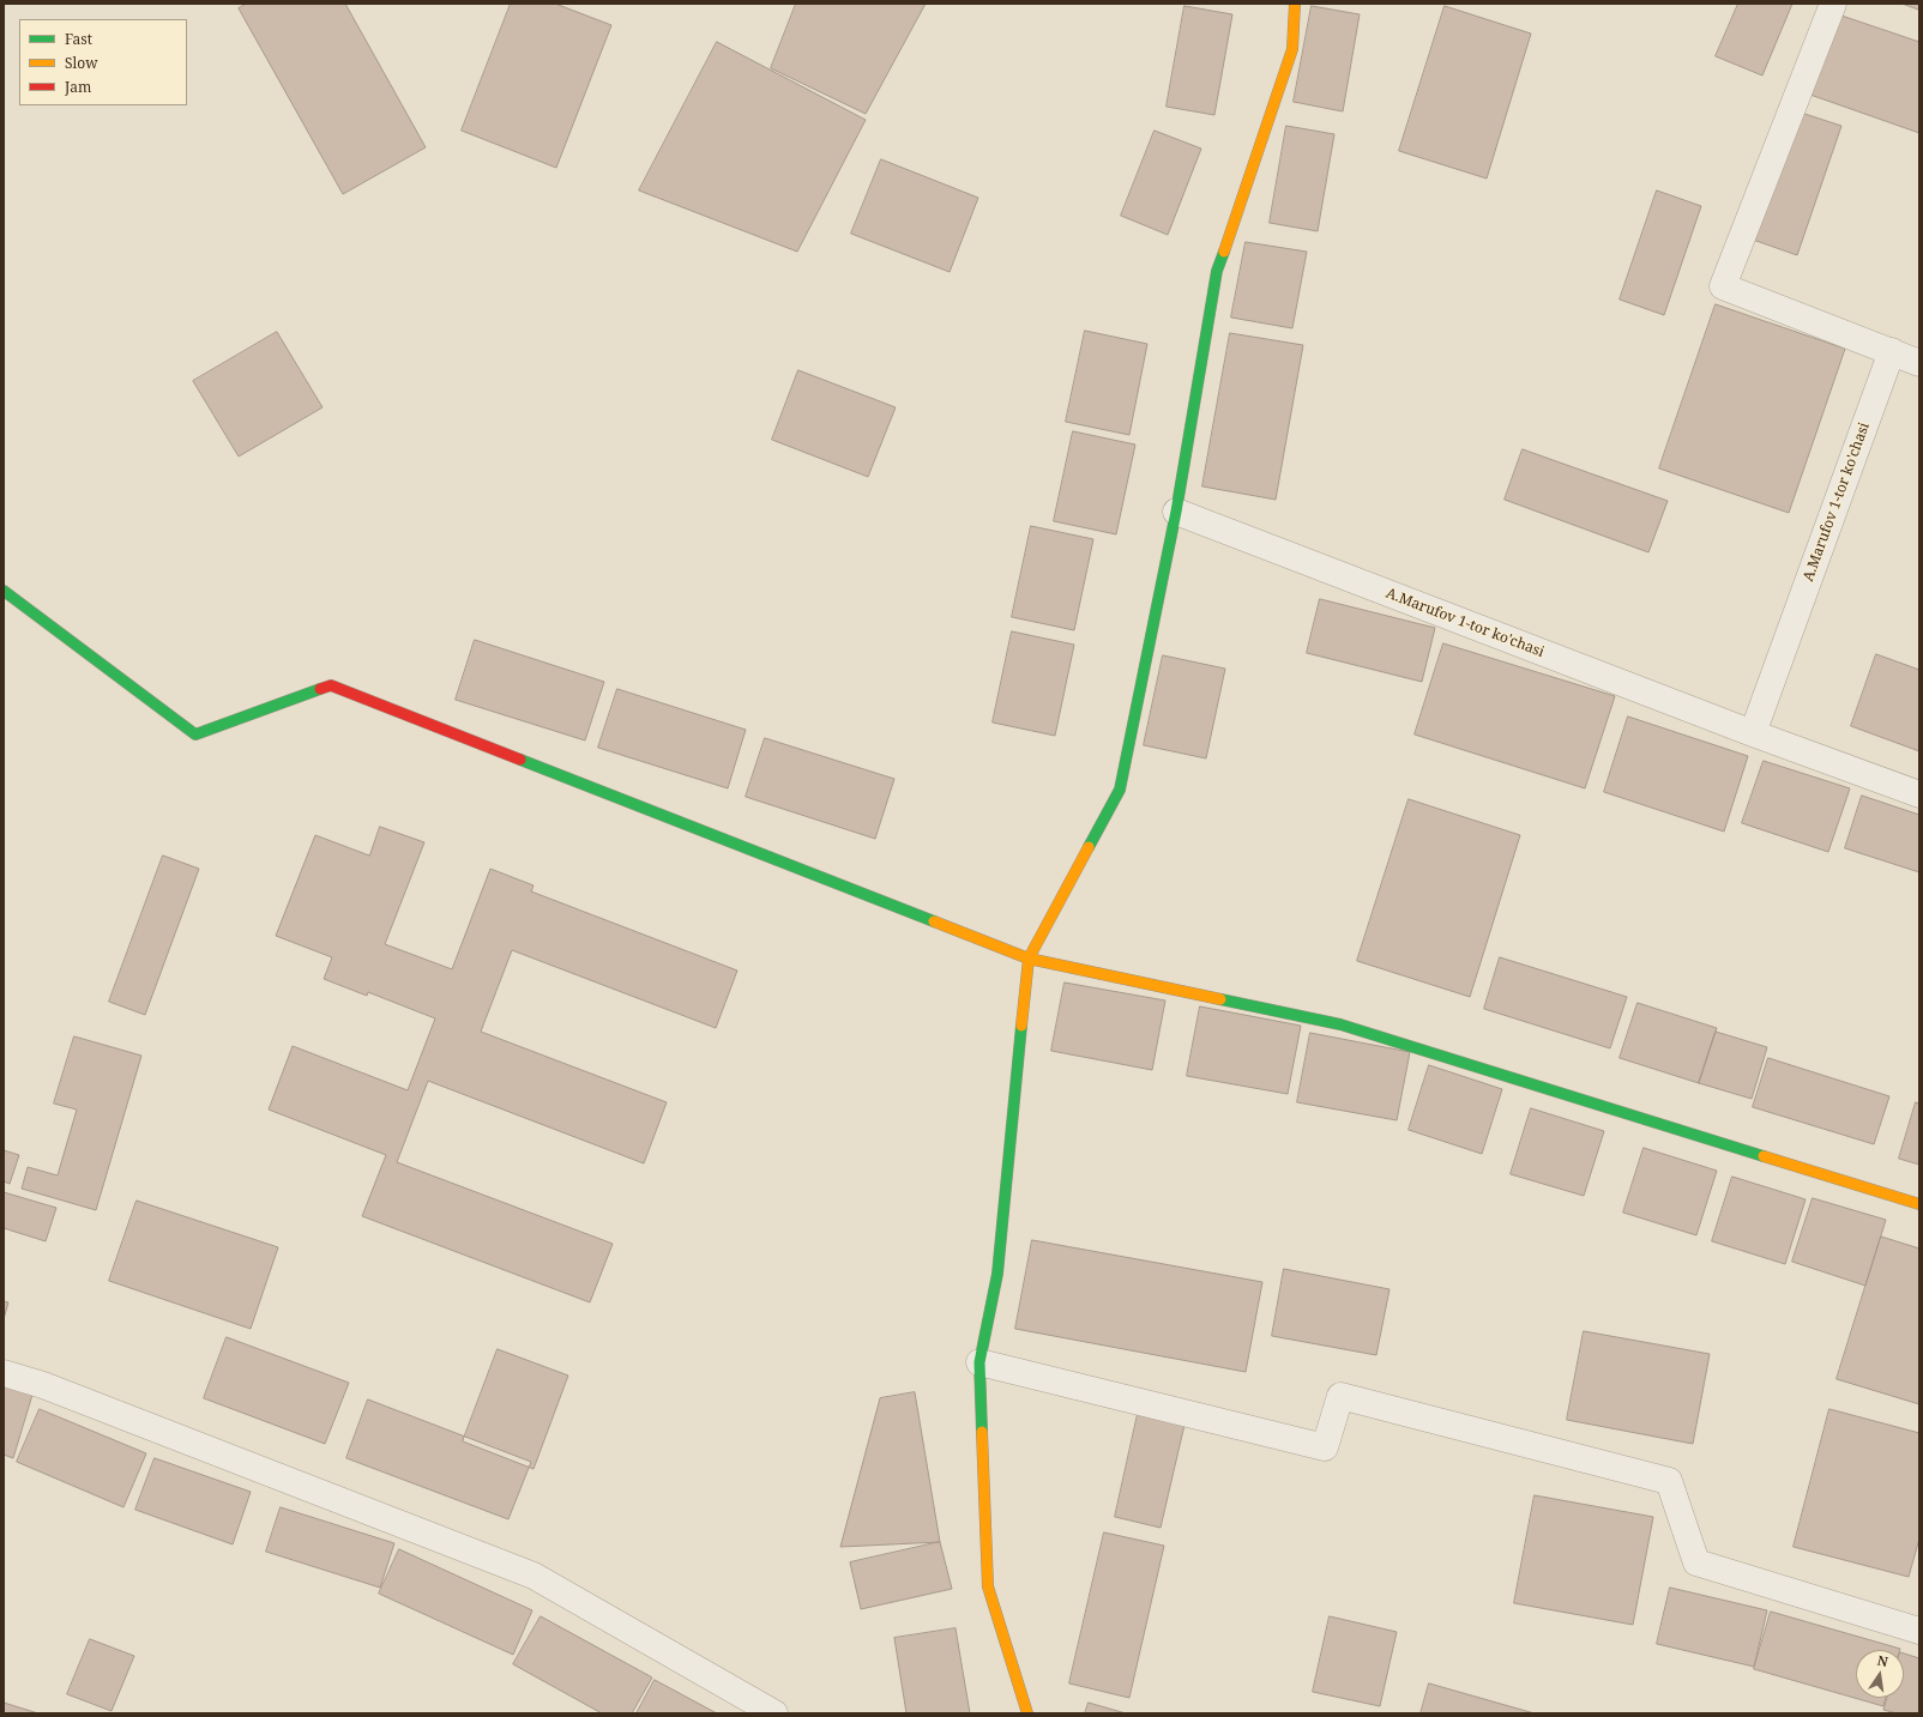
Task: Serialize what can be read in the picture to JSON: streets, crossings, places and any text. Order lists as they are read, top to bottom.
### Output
{
  "streets": {
    "street": ["A.Marufov 1-tor ko'chasi"]
  },
  "legend": ["Fast", "Slow", "Jam"],
  "north": "top"
}
